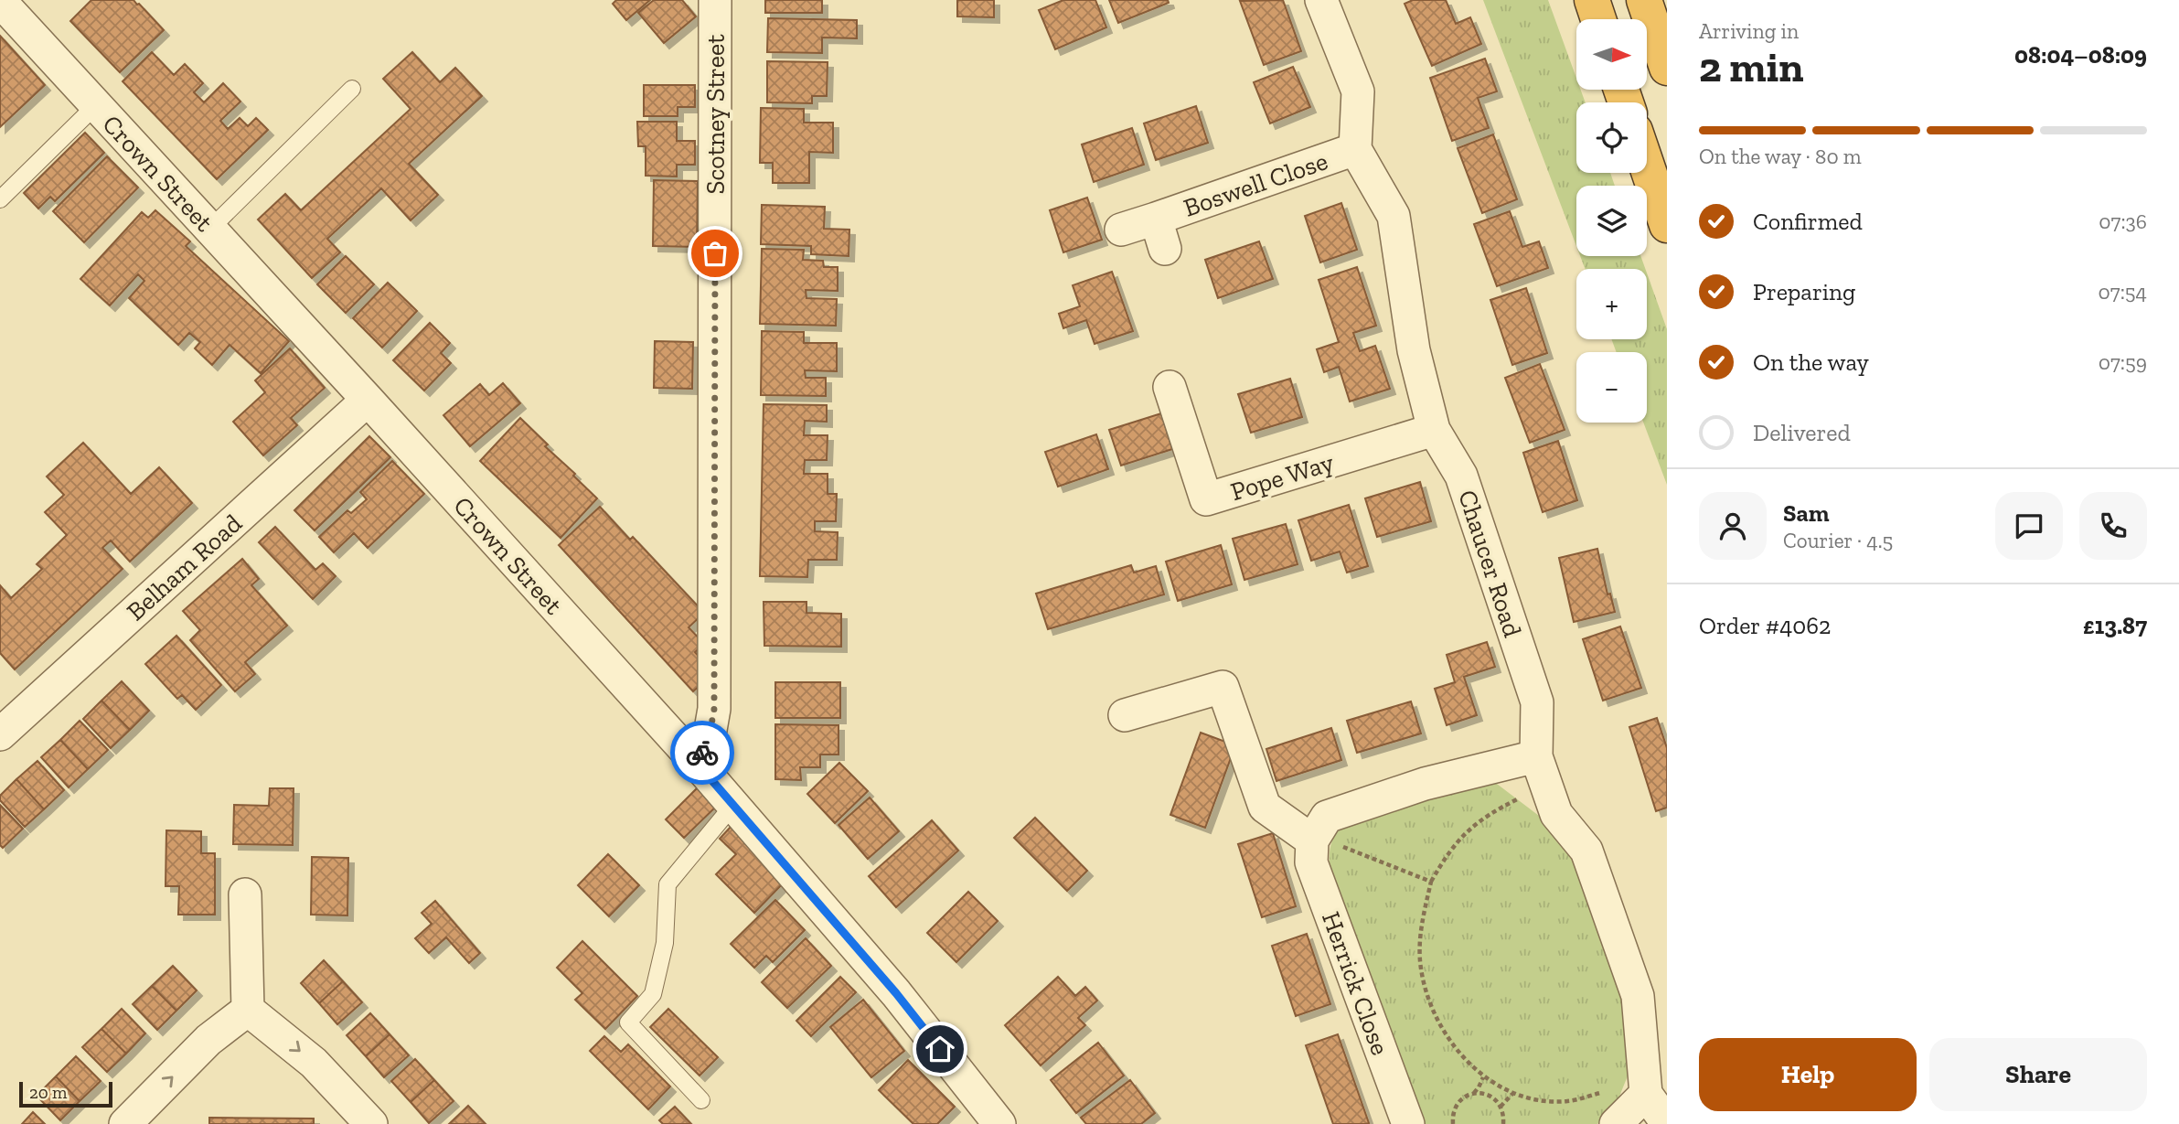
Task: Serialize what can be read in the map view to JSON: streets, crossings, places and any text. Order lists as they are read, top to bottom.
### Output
{
  "streets": {
    "street": [
      "Scotney Street",
      "Crown Street",
      "Boswell Close",
      "Pope Way",
      "Chaucer Road",
      "Belham Road",
      "Herrick Close"
    ]
  },
  "crossings": [
    ["Scotney Street", "Crown Street"],
    ["Crown Street", "Belham Road"],
    ["Boswell Close", "Chaucer Road"],
    ["Pope Way", "Chaucer Road"]
  ],
  "scale_bar": "20 m",
  "north": "right",
  "page": {
    "heading": ["2 min", "Arriving in", "08:04–08:09"],
    "panel": [
      "Sam",
      "Courier · 4.5",
      "Order #4062",
      "£13.87"
    ],
    "map_buttons": ["+", "−"],
    "bar": "On the way · 80 m",
    "list": [
      ["Confirmed", "07:36"],
      ["Preparing", "07:54"],
      ["On the way", "07:59"],
      "Delivered"
    ],
    "buttons": ["Help", "Share"],
    "scale": "20 m"
  }
}
